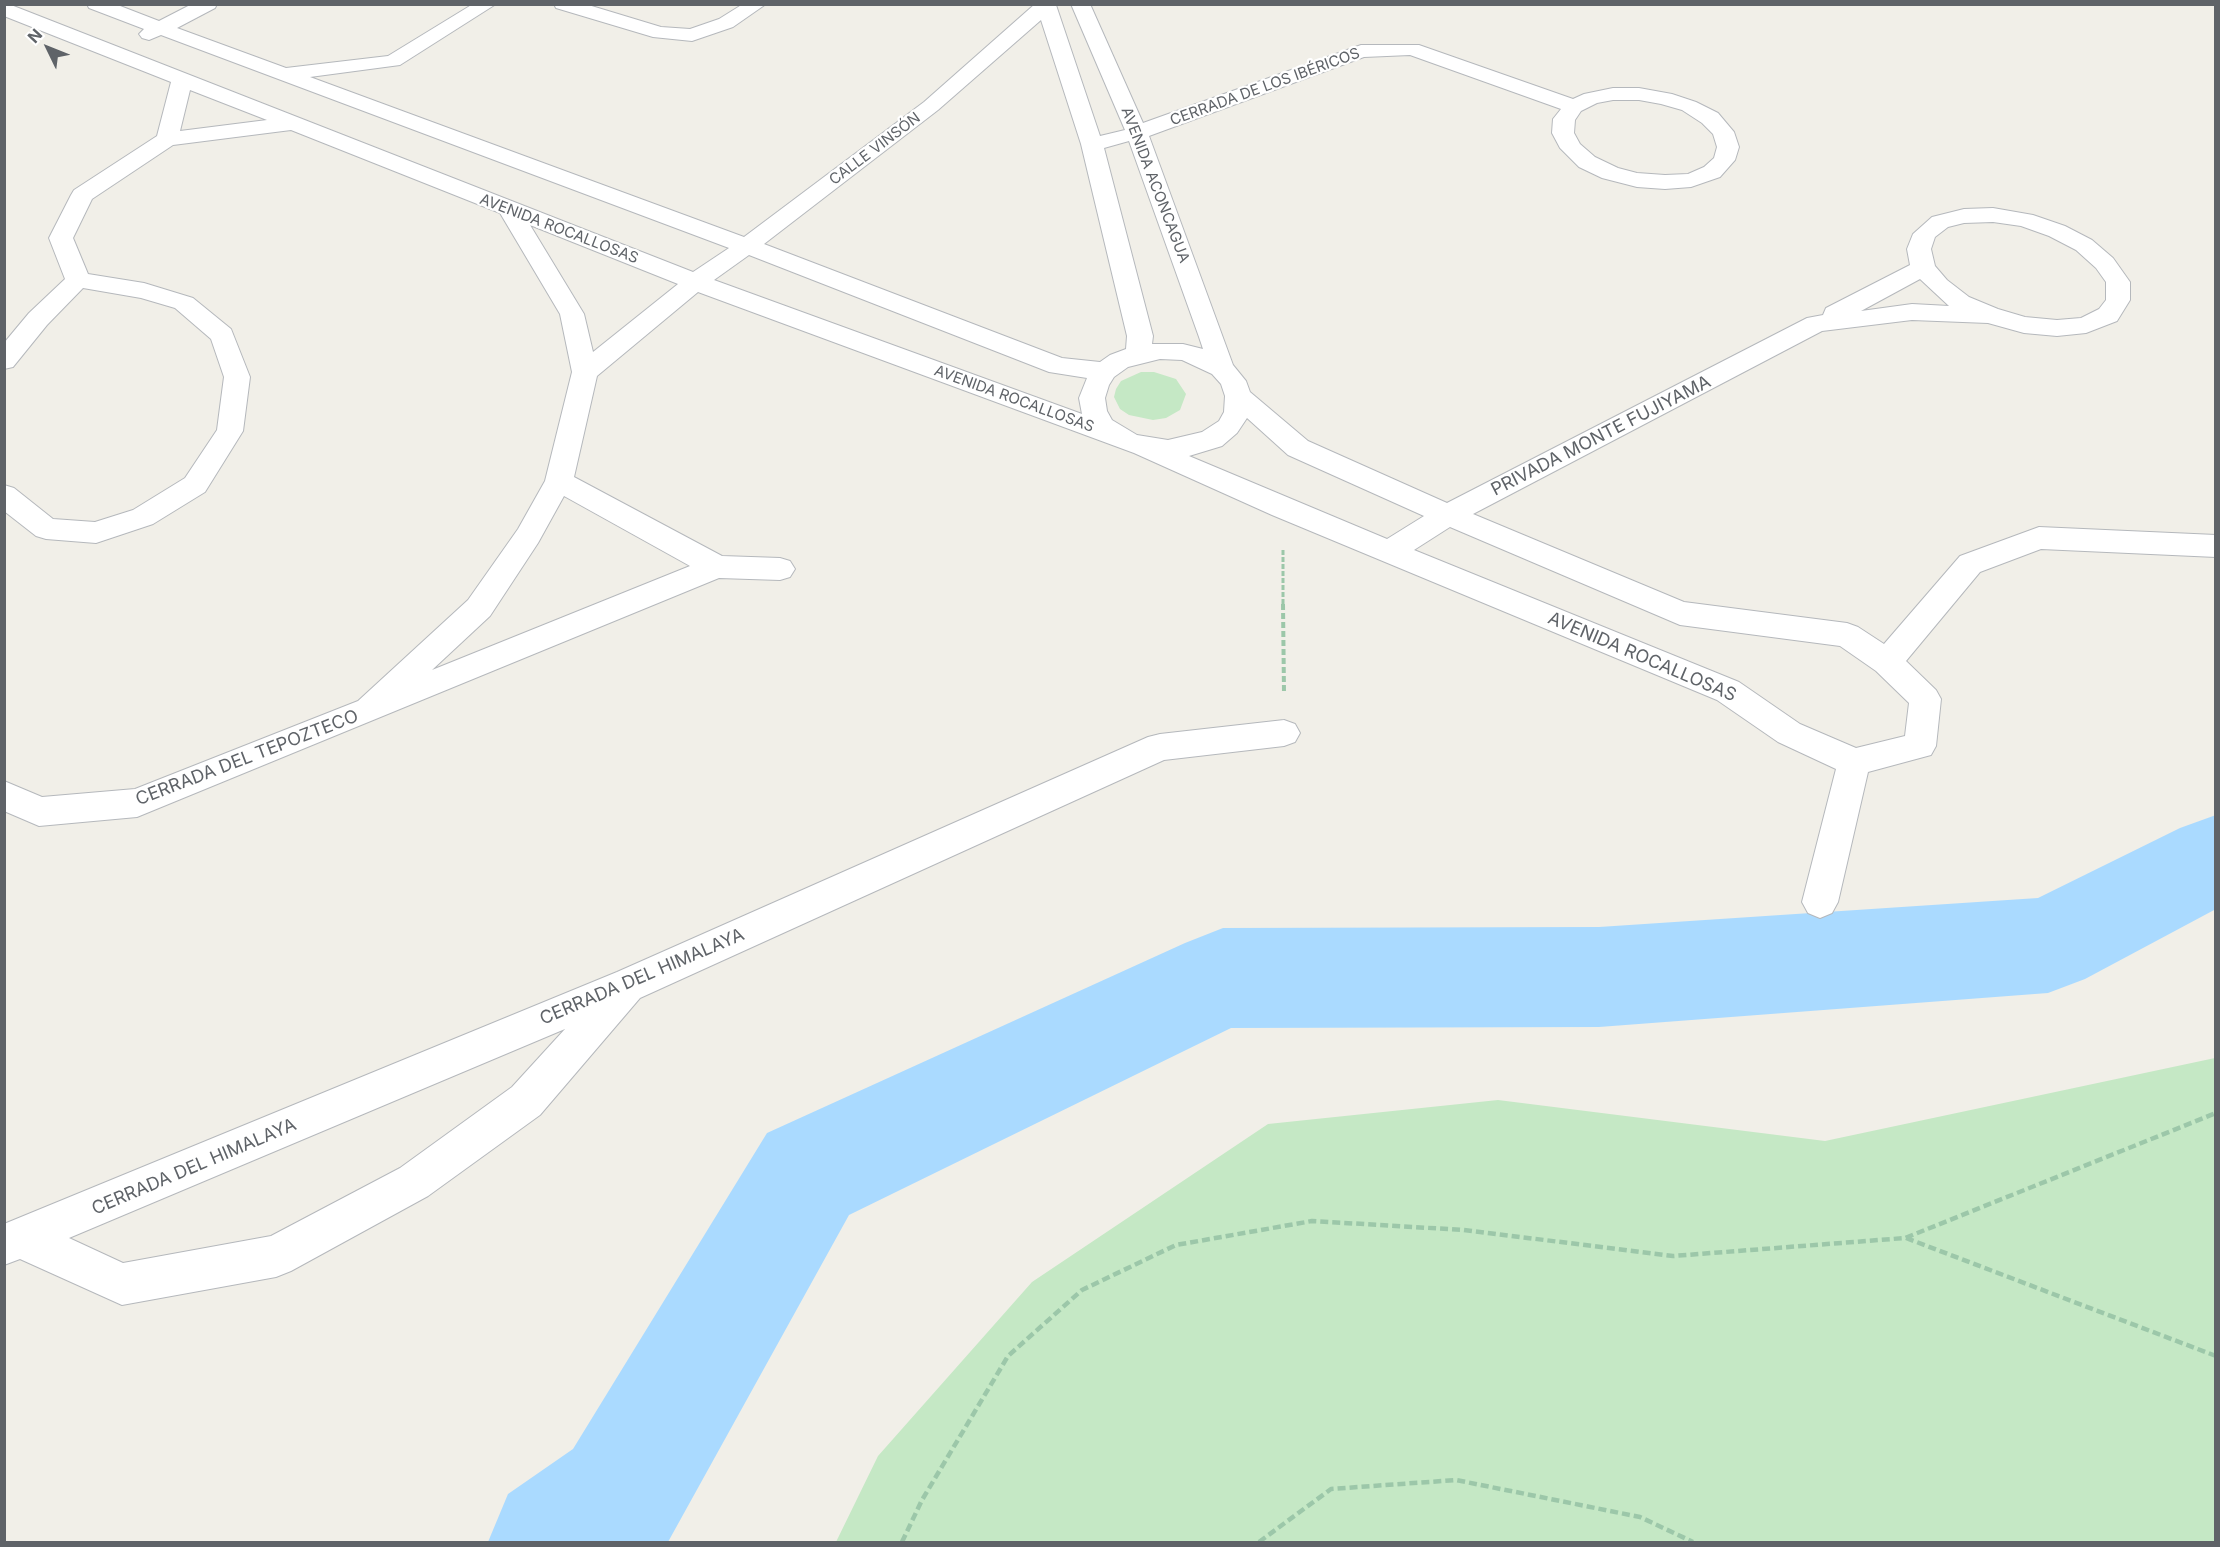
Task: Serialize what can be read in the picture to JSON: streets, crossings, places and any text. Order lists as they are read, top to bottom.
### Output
{
  "streets": {
    "street": [
      "CERRADA DE LOS IBÉRICOS",
      "CALLE VINSÓN",
      "AVENIDA ACONCAGUA",
      "AVENIDA ROCALLOSAS",
      "PRIVADA MONTE FUJIYAMA",
      "CERRADA DEL TEPOZTECO",
      "CERRADA DEL HIMALAYA"
    ]
  },
  "crossings": [
    ["CERRADA DE LOS IBÉRICOS", "AVENIDA ACONCAGUA"],
    ["CALLE VINSÓN", "AVENIDA ROCALLOSAS"],
    ["AVENIDA ACONCAGUA", "AVENIDA ROCALLOSAS"],
    ["AVENIDA ROCALLOSAS", "PRIVADA MONTE FUJIYAMA"],
    ["AVENIDA ROCALLOSAS", "CERRADA DEL TEPOZTECO"]
  ],
  "north": "top left"
}
